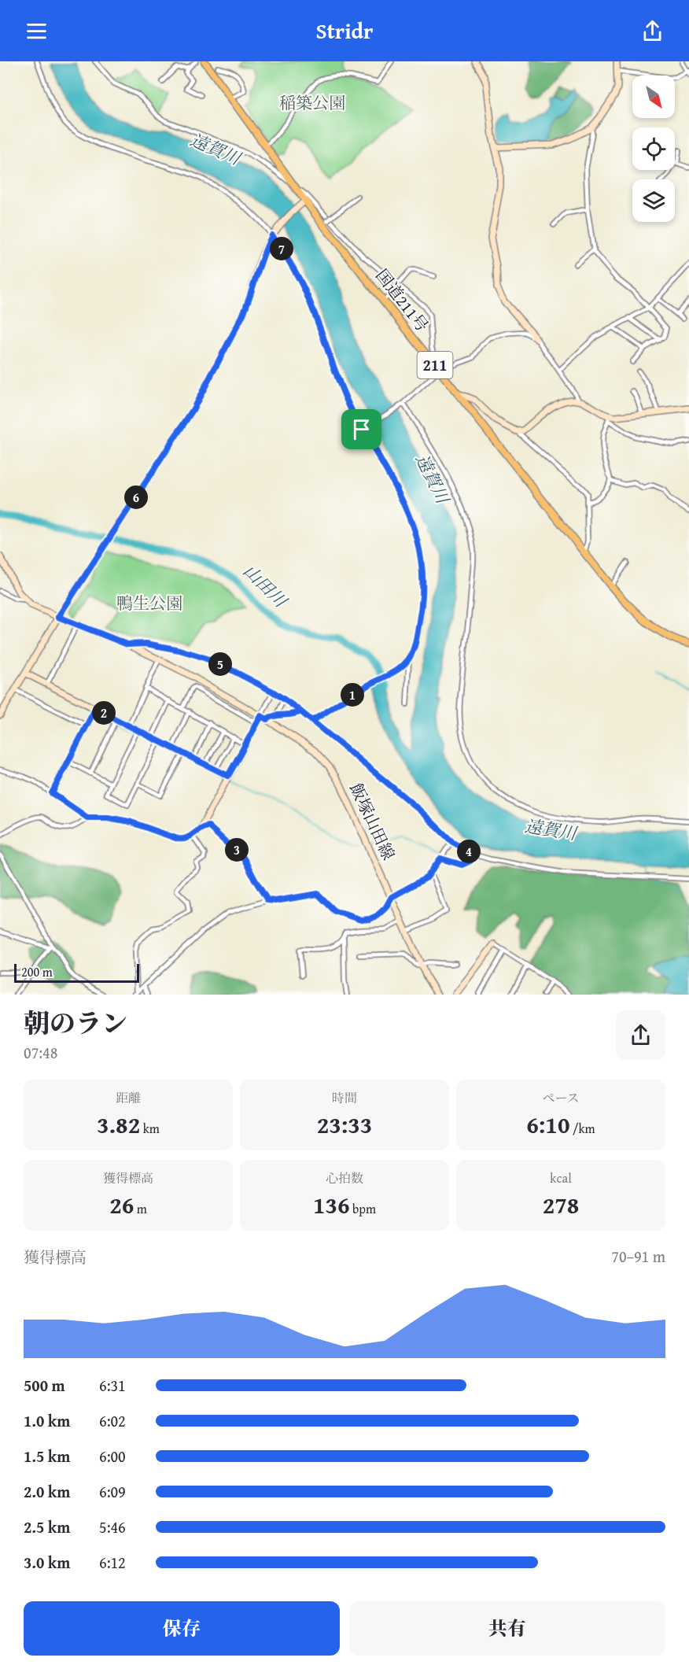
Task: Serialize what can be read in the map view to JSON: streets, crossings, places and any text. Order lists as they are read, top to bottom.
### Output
{
  "streets": {
    "highway": ["国道211号", "211"],
    "street": ["飯塚山田線"]
  },
  "water": ["遠賀川", "山田川"],
  "parks": ["稲築公園", "鴨生公園"],
  "scale_bar": "200 m",
  "north": "bottom right",
  "page": {
    "header": "Stridr",
    "pins": [
      "7",
      "6",
      "5",
      "1",
      "2",
      "3",
      "4"
    ],
    "scale": "200 m",
    "heading": ["朝のラン", "07:48"],
    "stats": [
      ["距離", "3.82 km"],
      ["時間", "23:33"],
      ["ペース", "6:10 /km"],
      ["獲得標高", "26 m"],
      ["心拍数", "136 bpm"],
      ["kcal", "278"]
    ],
    "chart": ["獲得標高", "70–91 m"],
    "list": [
      {
        "name": "500 m",
        "note": "6:31"
      },
      {
        "name": "1.0 km",
        "note": "6:02"
      },
      {
        "name": "1.5 km",
        "note": "6:00"
      },
      {
        "name": "2.0 km",
        "note": "6:09"
      },
      {
        "name": "2.5 km",
        "note": "5:46"
      },
      {
        "name": "3.0 km",
        "note": "6:12"
      }
    ],
    "buttons": ["保存", "共有"]
  }
}
